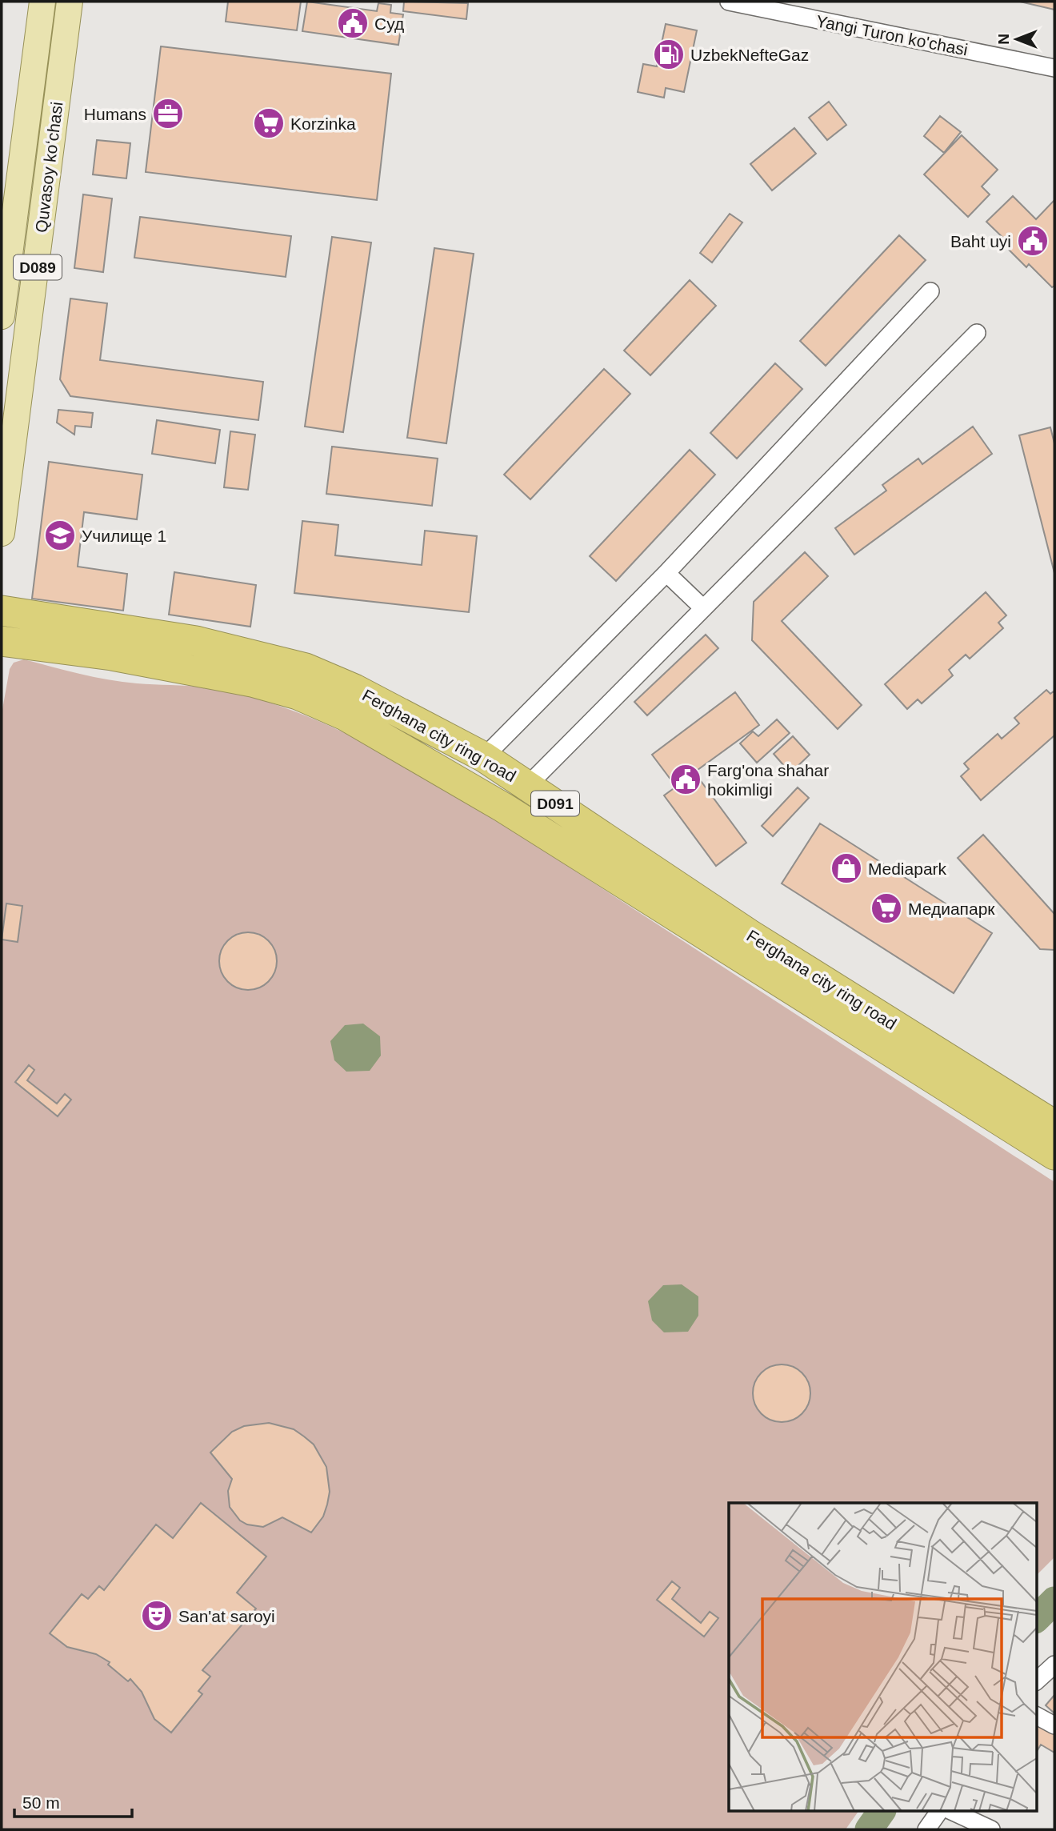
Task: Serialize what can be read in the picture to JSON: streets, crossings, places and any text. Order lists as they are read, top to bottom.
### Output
{
  "streets": {
    "highway": ["Ferghana city ring road", "D091"],
    "main road": ["Quvasoy koʻchasi", "D089"],
    "street": ["Yangi Turon ko'chasi"]
  },
  "places": {
    "public building": ["Суд", "Baht uyi", "Farg'ona shahar hokimligi"],
    "fuel station": ["UzbekNefteGaz"],
    "office": ["Humans"],
    "supermarket": ["Korzinka", "Медиапарк"],
    "school or university": ["Училище 1"],
    "shop": ["Mediapark"],
    "theatre": ["San'at saroyi"]
  },
  "scale_bar": "50 m",
  "north": "left"
}
